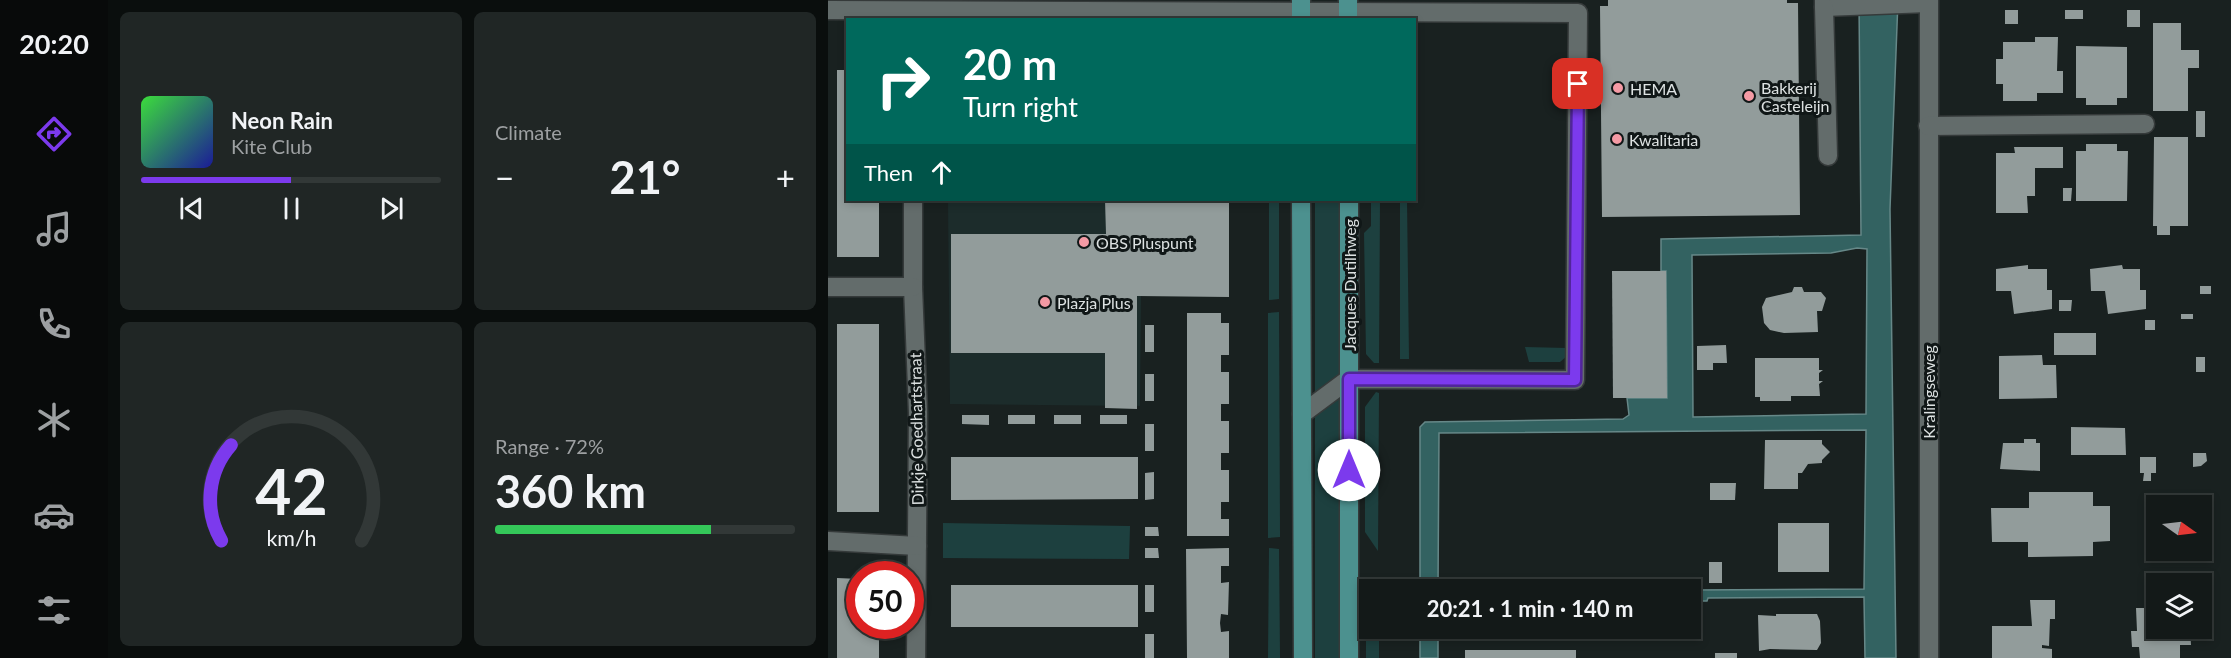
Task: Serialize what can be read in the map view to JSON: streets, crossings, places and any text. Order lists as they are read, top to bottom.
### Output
{
  "streets": {
    "main road": ["Jacques Dutilhweg"],
    "street": ["Kralingseweg", "Dirkje Goedhartstraat"]
  },
  "places": [
    "HEMA",
    "Bakkerij Casteleijn",
    "Kwalitaria",
    "OBS Pluspunt",
    "Plazja Plus"
  ],
  "north": "right",
  "page": {
    "tabs": "20:20",
    "tile": [
      "Climate",
      ["Range · 72%", "360 km"]
    ],
    "turn": ["20 m", "Turn right"],
    "song": ["Neon Rain", "Kite Club"],
    "then": "Then",
    "heat": ["−", "21°", "+"],
    "limit": "50",
    "trip": "20:21 · 1 min · 140 m",
    "gauge": ["42", "km/h"]
  }
}
